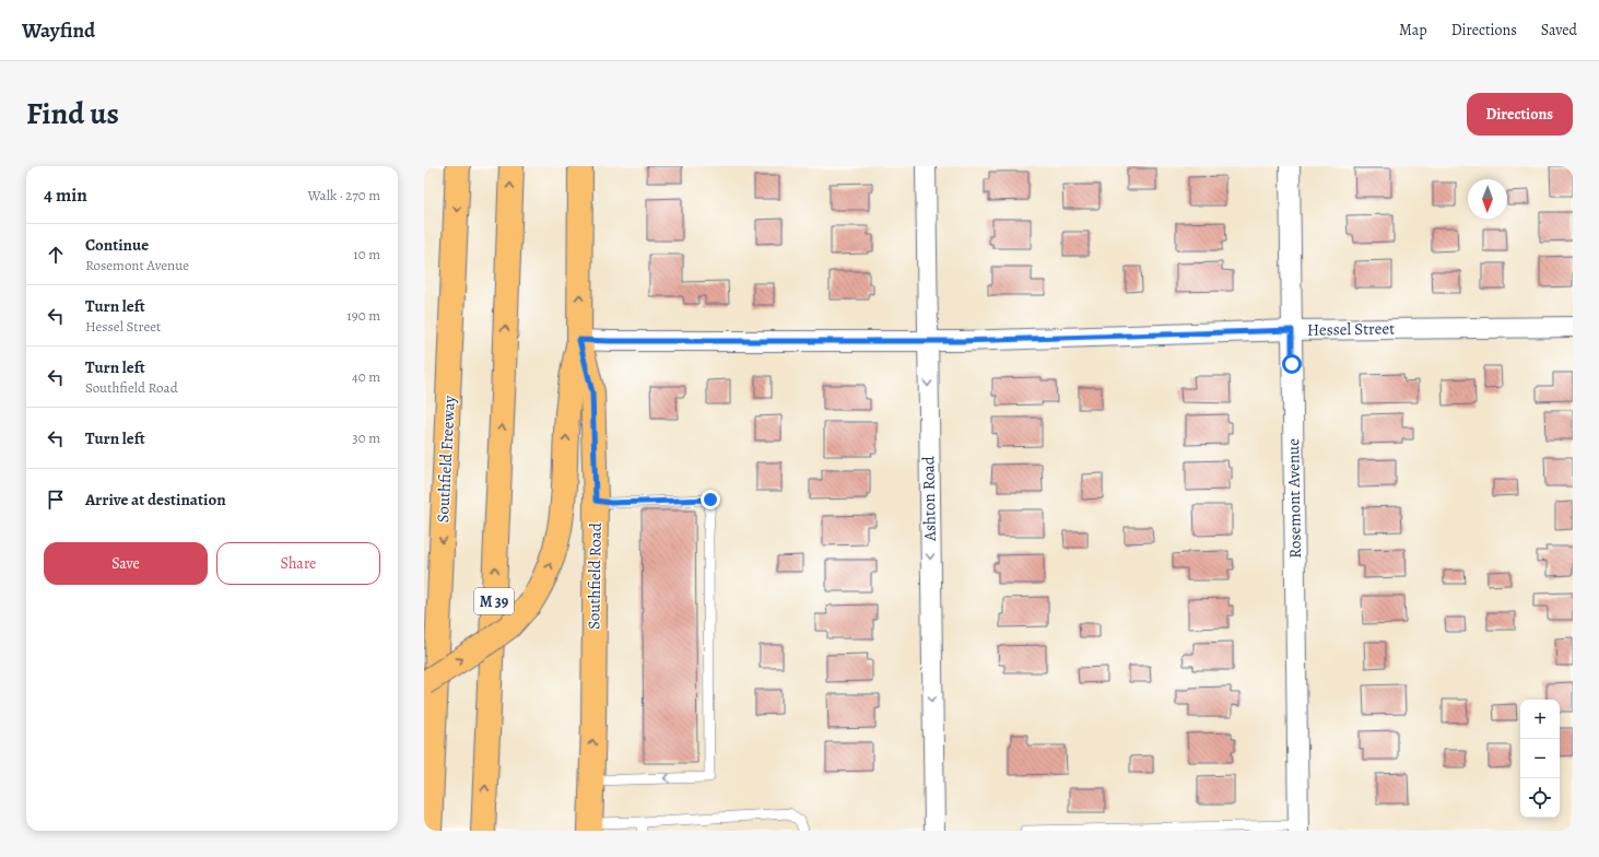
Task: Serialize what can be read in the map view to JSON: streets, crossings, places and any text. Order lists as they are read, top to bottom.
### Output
{
  "streets": {
    "main road": ["Southfield Freeway", "Southfield Road", "M 39"],
    "street": ["Hessel Street", "Ashton Road", "Rosemont Avenue"]
  },
  "crossings": [
    ["Hessel Street", "Ashton Road"],
    ["Hessel Street", "Rosemont Avenue"],
    ["Hessel Street", "Southfield Road"]
  ],
  "one_way": ["Ashton Road"],
  "north": "bottom",
  "page": {
    "header": "Wayfind",
    "nav": ["Map", "Directions", "Saved"],
    "title": "Find us",
    "buttons": [
      "Directions",
      ["Save", "Share"]
    ],
    "heading": ["4 min", "Walk · 270 m"],
    "list": [
      ["Continue", "Rosemont Avenue", "10 m"],
      ["Turn left", "Hessel Street", "190 m"],
      ["Turn left", "Southfield Road", "40 m"],
      ["Turn left", "30 m"],
      "Arrive at destination"
    ],
    "map_buttons": ["+", "−"]
  }
}
